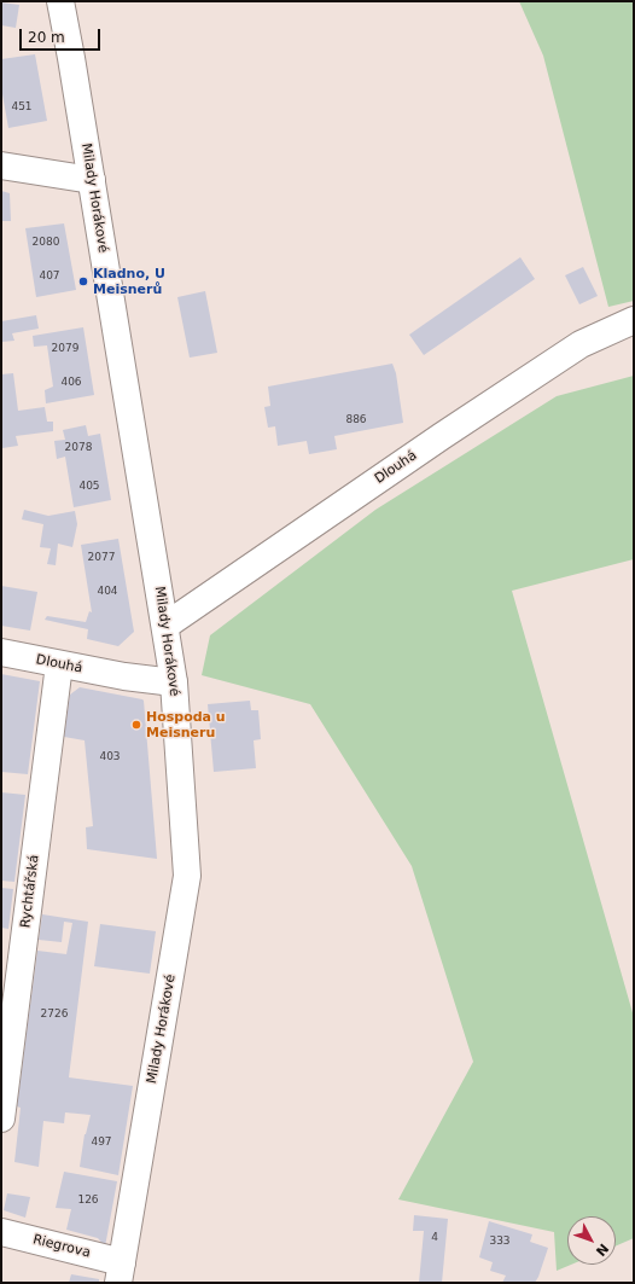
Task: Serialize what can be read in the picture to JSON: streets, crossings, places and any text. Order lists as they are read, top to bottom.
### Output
{
  "streets": {
    "street": [
      "Milady Horákové",
      "Dlouhá",
      "Rychtářská",
      "Riegrova"
    ]
  },
  "crossings": [
    ["Milady Horákové", "Dlouhá"],
    ["Milady Horákové", "Riegrova"],
    ["Dlouhá", "Rychtářská"]
  ],
  "places": ["Kladno, U Meisnerů", "Hospoda u Meisneru"],
  "house_numbers": [
    "451",
    "2080",
    "407",
    "2079",
    "406",
    "886",
    "2078",
    "405",
    "2077",
    "404",
    "403",
    "2726",
    "497",
    "126",
    "4",
    "333"
  ],
  "scale_bar": "20 m",
  "north": "bottom right"
}
